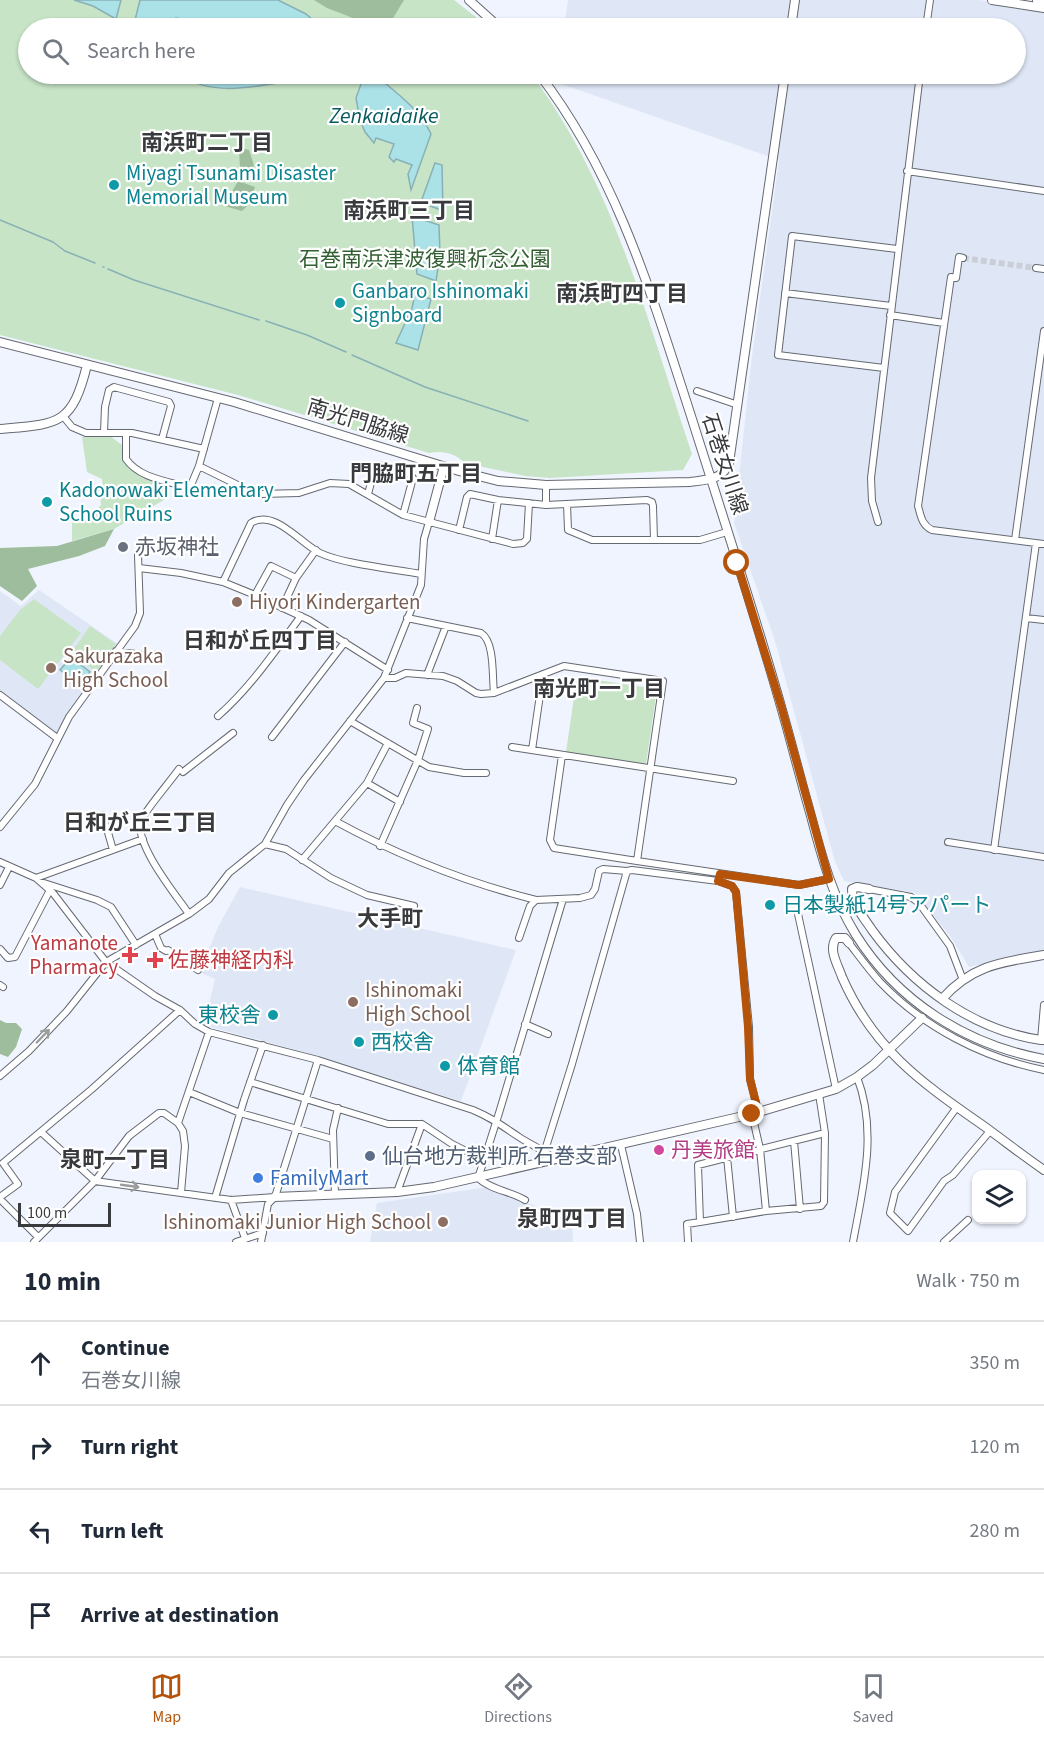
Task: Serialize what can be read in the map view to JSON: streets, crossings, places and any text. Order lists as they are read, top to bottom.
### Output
{
  "streets": {
    "street": ["南光門脇線", "石巻女川線"]
  },
  "crossings": [
    ["南光門脇線", "石巻女川線"]
  ],
  "districts": [
    "南浜町二丁目",
    "南浜町三丁目",
    "南浜町四丁目",
    "門脇町五丁目",
    "日和が丘四丁目",
    "南光町一丁目",
    "日和が丘三丁目",
    "大手町",
    "泉町一丁目",
    "泉町四丁目"
  ],
  "water": ["Zenkaidaike"],
  "parks": ["石巻南浜津波復興祈念公園"],
  "places": {
    "other": [
      "Miyagi Tsunami Disaster Memorial Museum",
      "Ganbaro Ishinomaki Signboard",
      "Kadonowaki Elementary School Ruins",
      "赤坂神社",
      "Hiyori Kindergarten",
      "Sakurazaka High School",
      "日本製紙14号アパート",
      "Ishinomaki High School",
      "東校舎",
      "西校舎",
      "体育館",
      "丹美旅館",
      "仙台地方裁判所 石巻支部",
      "FamilyMart",
      "Ishinomaki Junior High School"
    ],
    "health": ["Yamanote Pharmacy", "佐藤神経内科"]
  },
  "scale_bar": "100 m",
  "page": {
    "search": "Search here",
    "scale": "100 m",
    "heading": ["10 min", "Walk · 750 m"],
    "list": [
      ["Continue", "石巻女川線", "350 m"],
      ["Turn right", "120 m"],
      ["Turn left", "280 m"],
      "Arrive at destination"
    ],
    "nav": ["Map", "Directions", "Saved"]
  }
}
